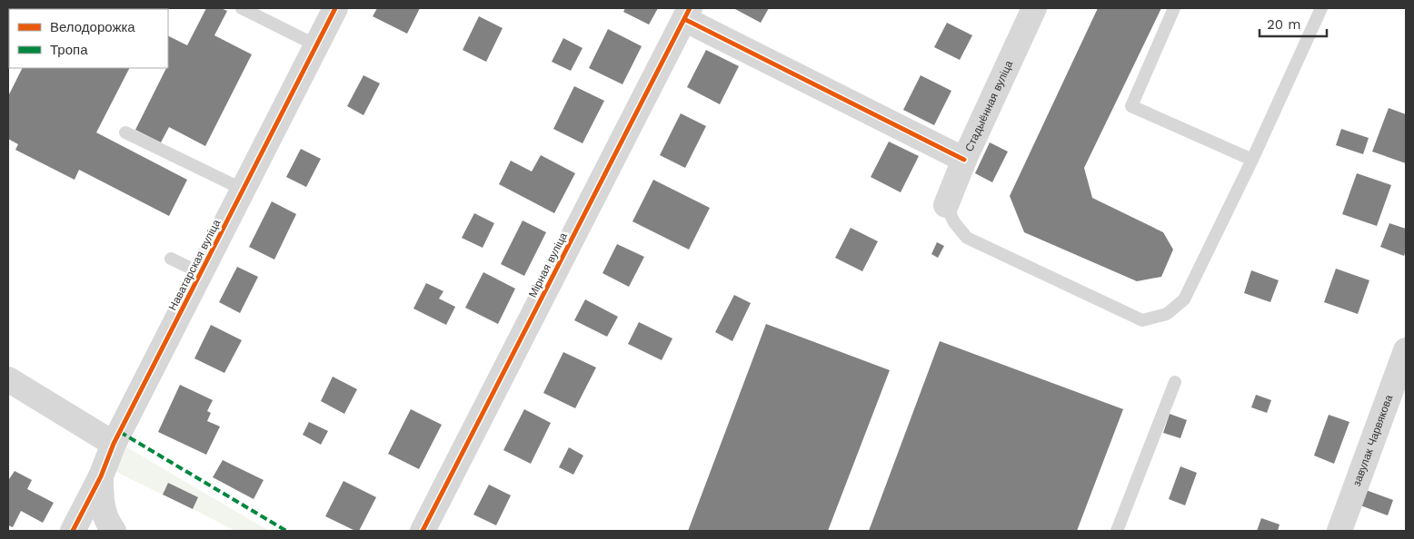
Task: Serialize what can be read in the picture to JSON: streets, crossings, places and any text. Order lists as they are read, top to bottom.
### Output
{
  "streets": {
    "street": [
      "Стадыённая вуліца",
      "Наватарская вуліца",
      "Мірная вуліца",
      "завулак Чарвякова"
    ]
  },
  "legend": ["Велодорожка", "Тропа"],
  "scale_bar": "20 m"
}
